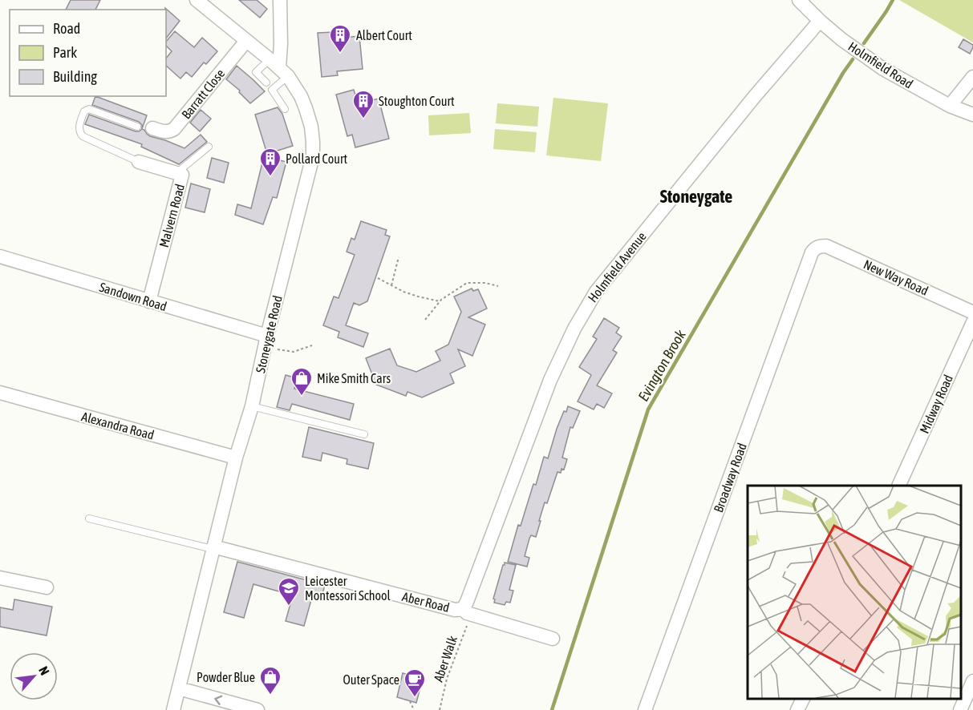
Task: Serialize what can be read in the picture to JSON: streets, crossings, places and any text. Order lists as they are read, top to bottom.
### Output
{
  "streets": {
    "street": [
      "Holmfield Road",
      "Barratt Close",
      "Malvern Road",
      "Holmfield Avenue",
      "New Way Road",
      "Sandown Road",
      "Stoneygate Road",
      "Midway Road",
      "Alexandra Road",
      "Broadway Road",
      "Aber Road"
    ],
    "path": ["Aber Walk"]
  },
  "crossings": [
    ["Holmfield Road", "Holmfield Avenue"],
    ["Barratt Close", "Stoneygate Road"],
    ["Malvern Road", "Sandown Road"],
    ["Holmfield Avenue", "Aber Road"],
    ["Holmfield Avenue", "Aber Walk"],
    ["New Way Road", "Broadway Road"],
    ["Sandown Road", "Stoneygate Road"],
    ["Stoneygate Road", "Alexandra Road"],
    ["Stoneygate Road", "Aber Road"],
    ["Aber Road", "Aber Walk"]
  ],
  "districts": ["Stoneygate"],
  "water": ["Evington Brook"],
  "places": {
    "building": ["Albert Court", "Stoughton Court", "Pollard Court"],
    "shop": ["Mike Smith Cars", "Powder Blue"],
    "school or university": ["Leicester Montessori School"],
    "cafe": ["Outer Space"]
  },
  "legend": ["Road", "Park", "Building"],
  "north": "top right"
}
